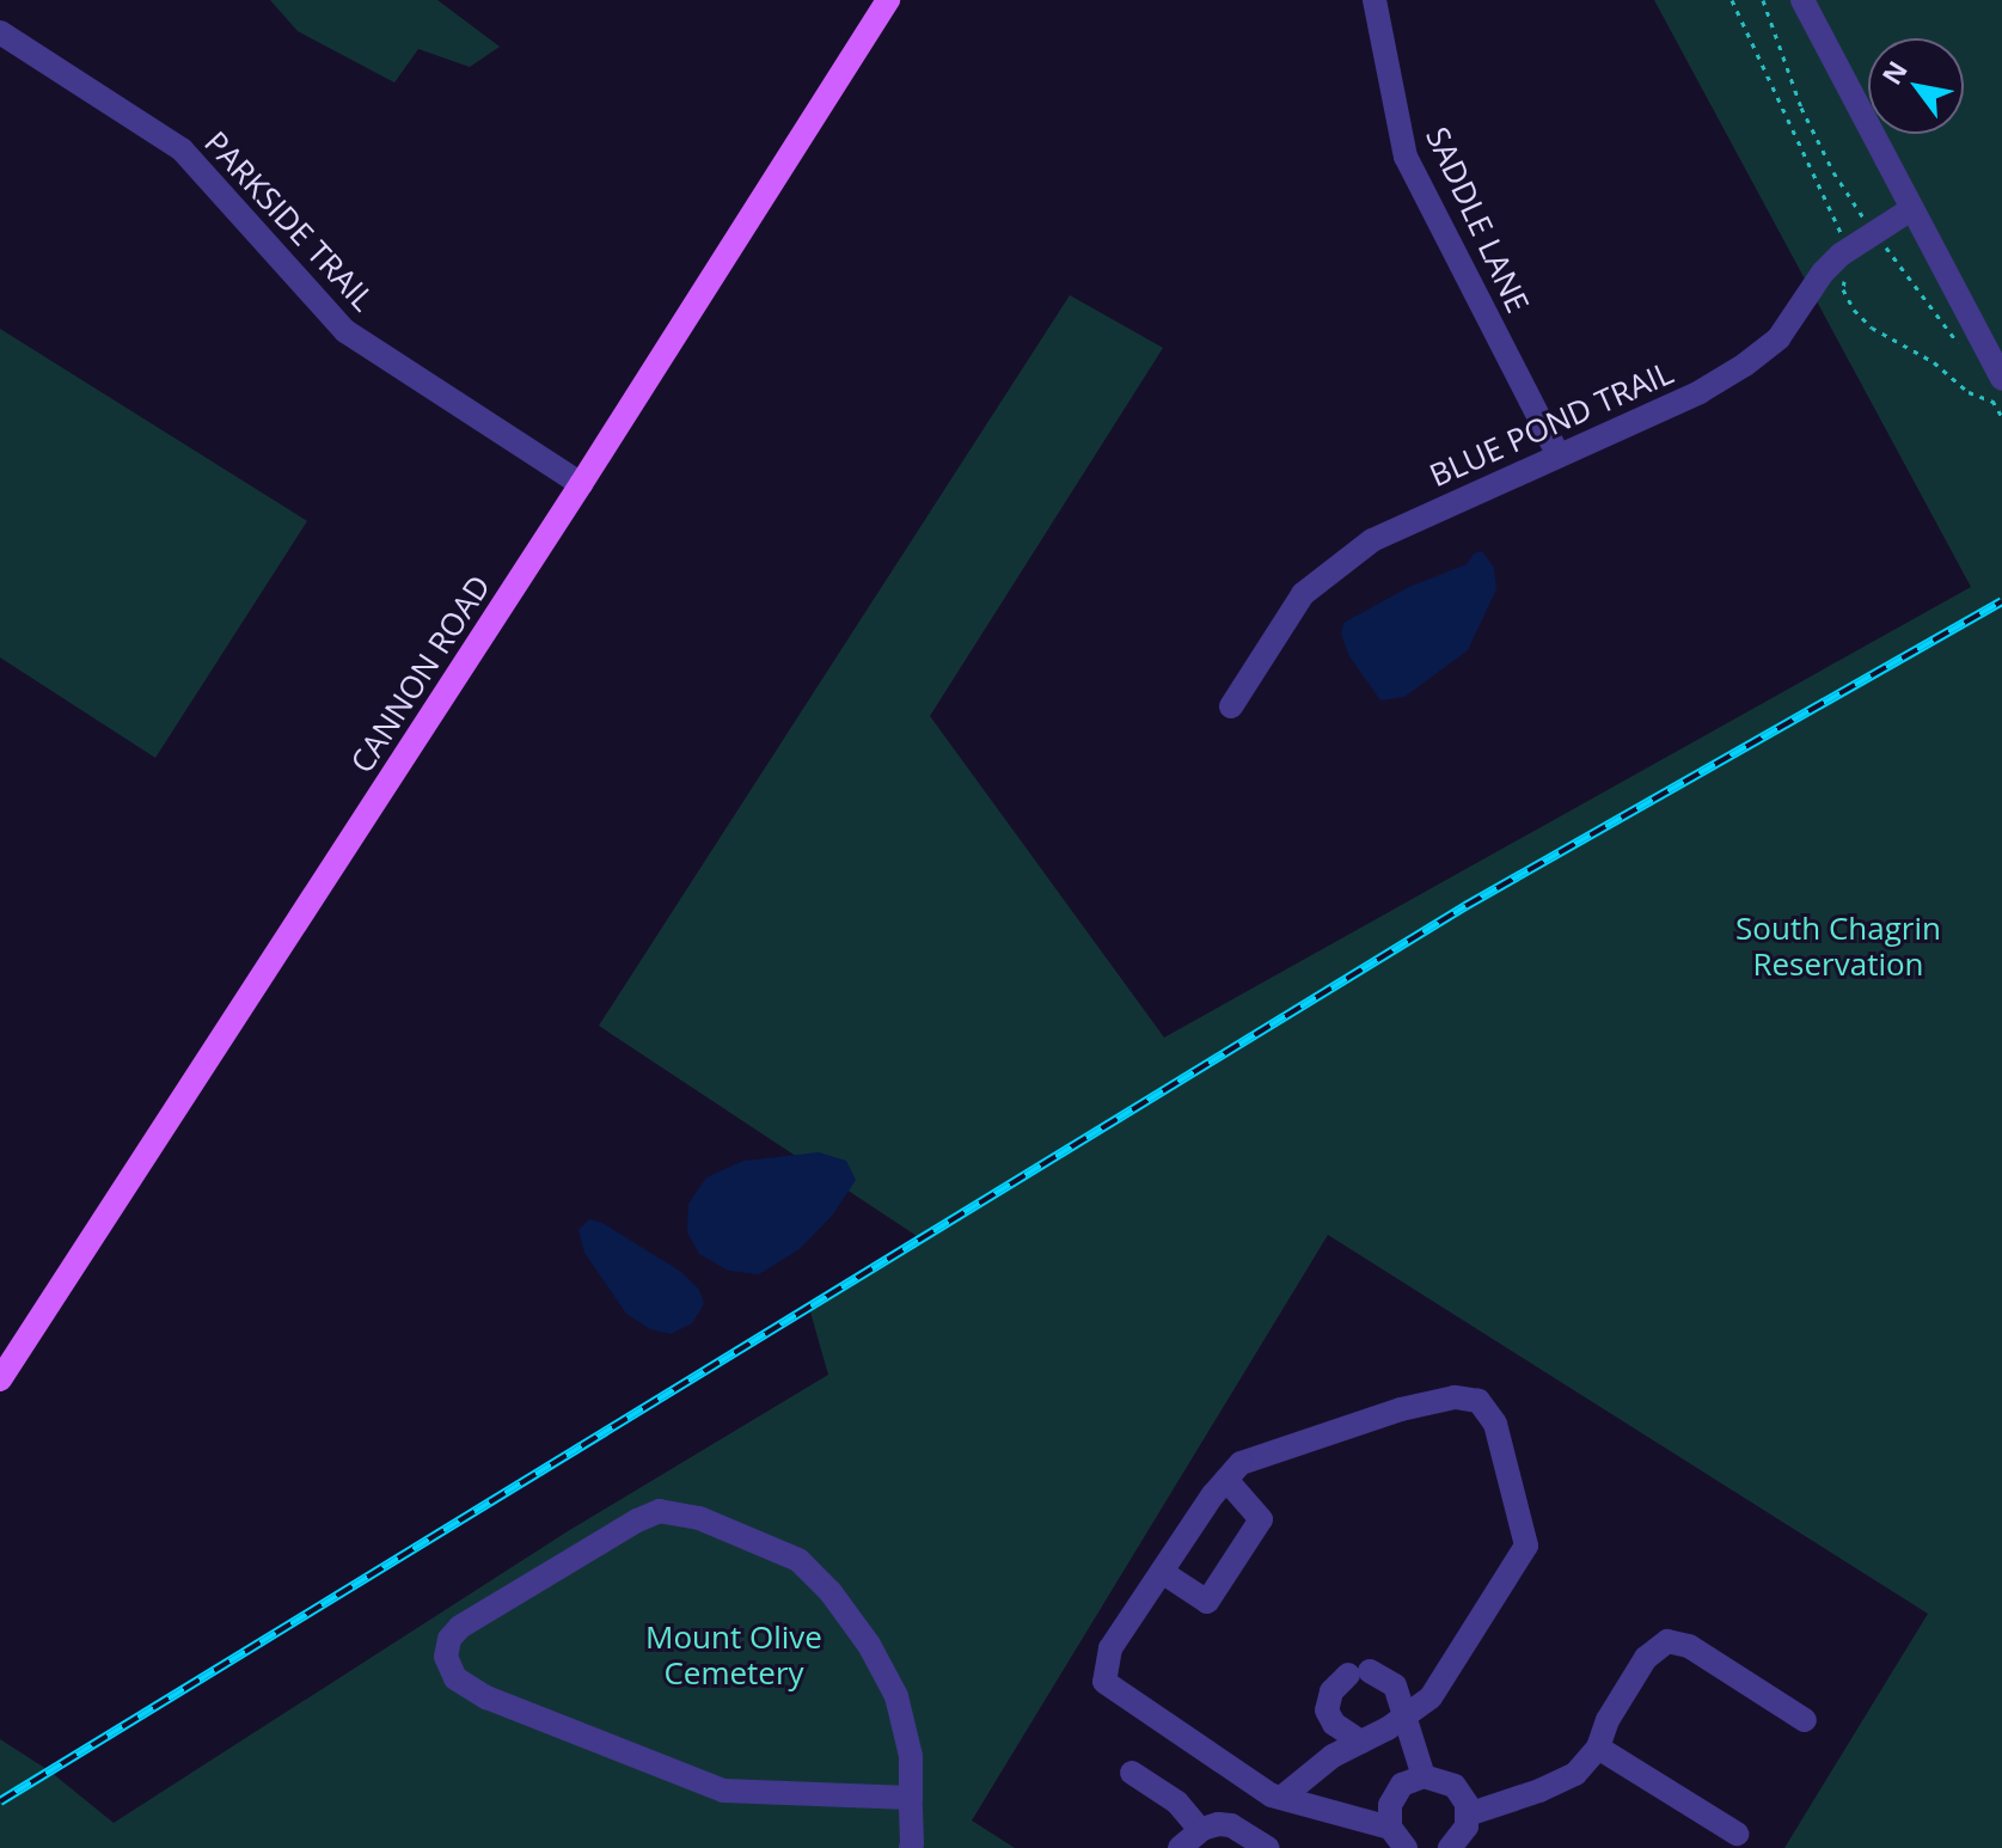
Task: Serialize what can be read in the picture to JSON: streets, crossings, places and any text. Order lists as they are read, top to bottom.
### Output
{
  "streets": {
    "main road": ["CANNON ROAD"],
    "street": ["SADDLE LANE", "PARKSIDE TRAIL", "BLUE POND TRAIL"]
  },
  "crossings": [
    ["SADDLE LANE", "BLUE POND TRAIL"],
    ["PARKSIDE TRAIL", "CANNON ROAD"]
  ],
  "parks": ["South Chagrin Reservation", "Mount Olive Cemetery"],
  "north": "top left"
}
